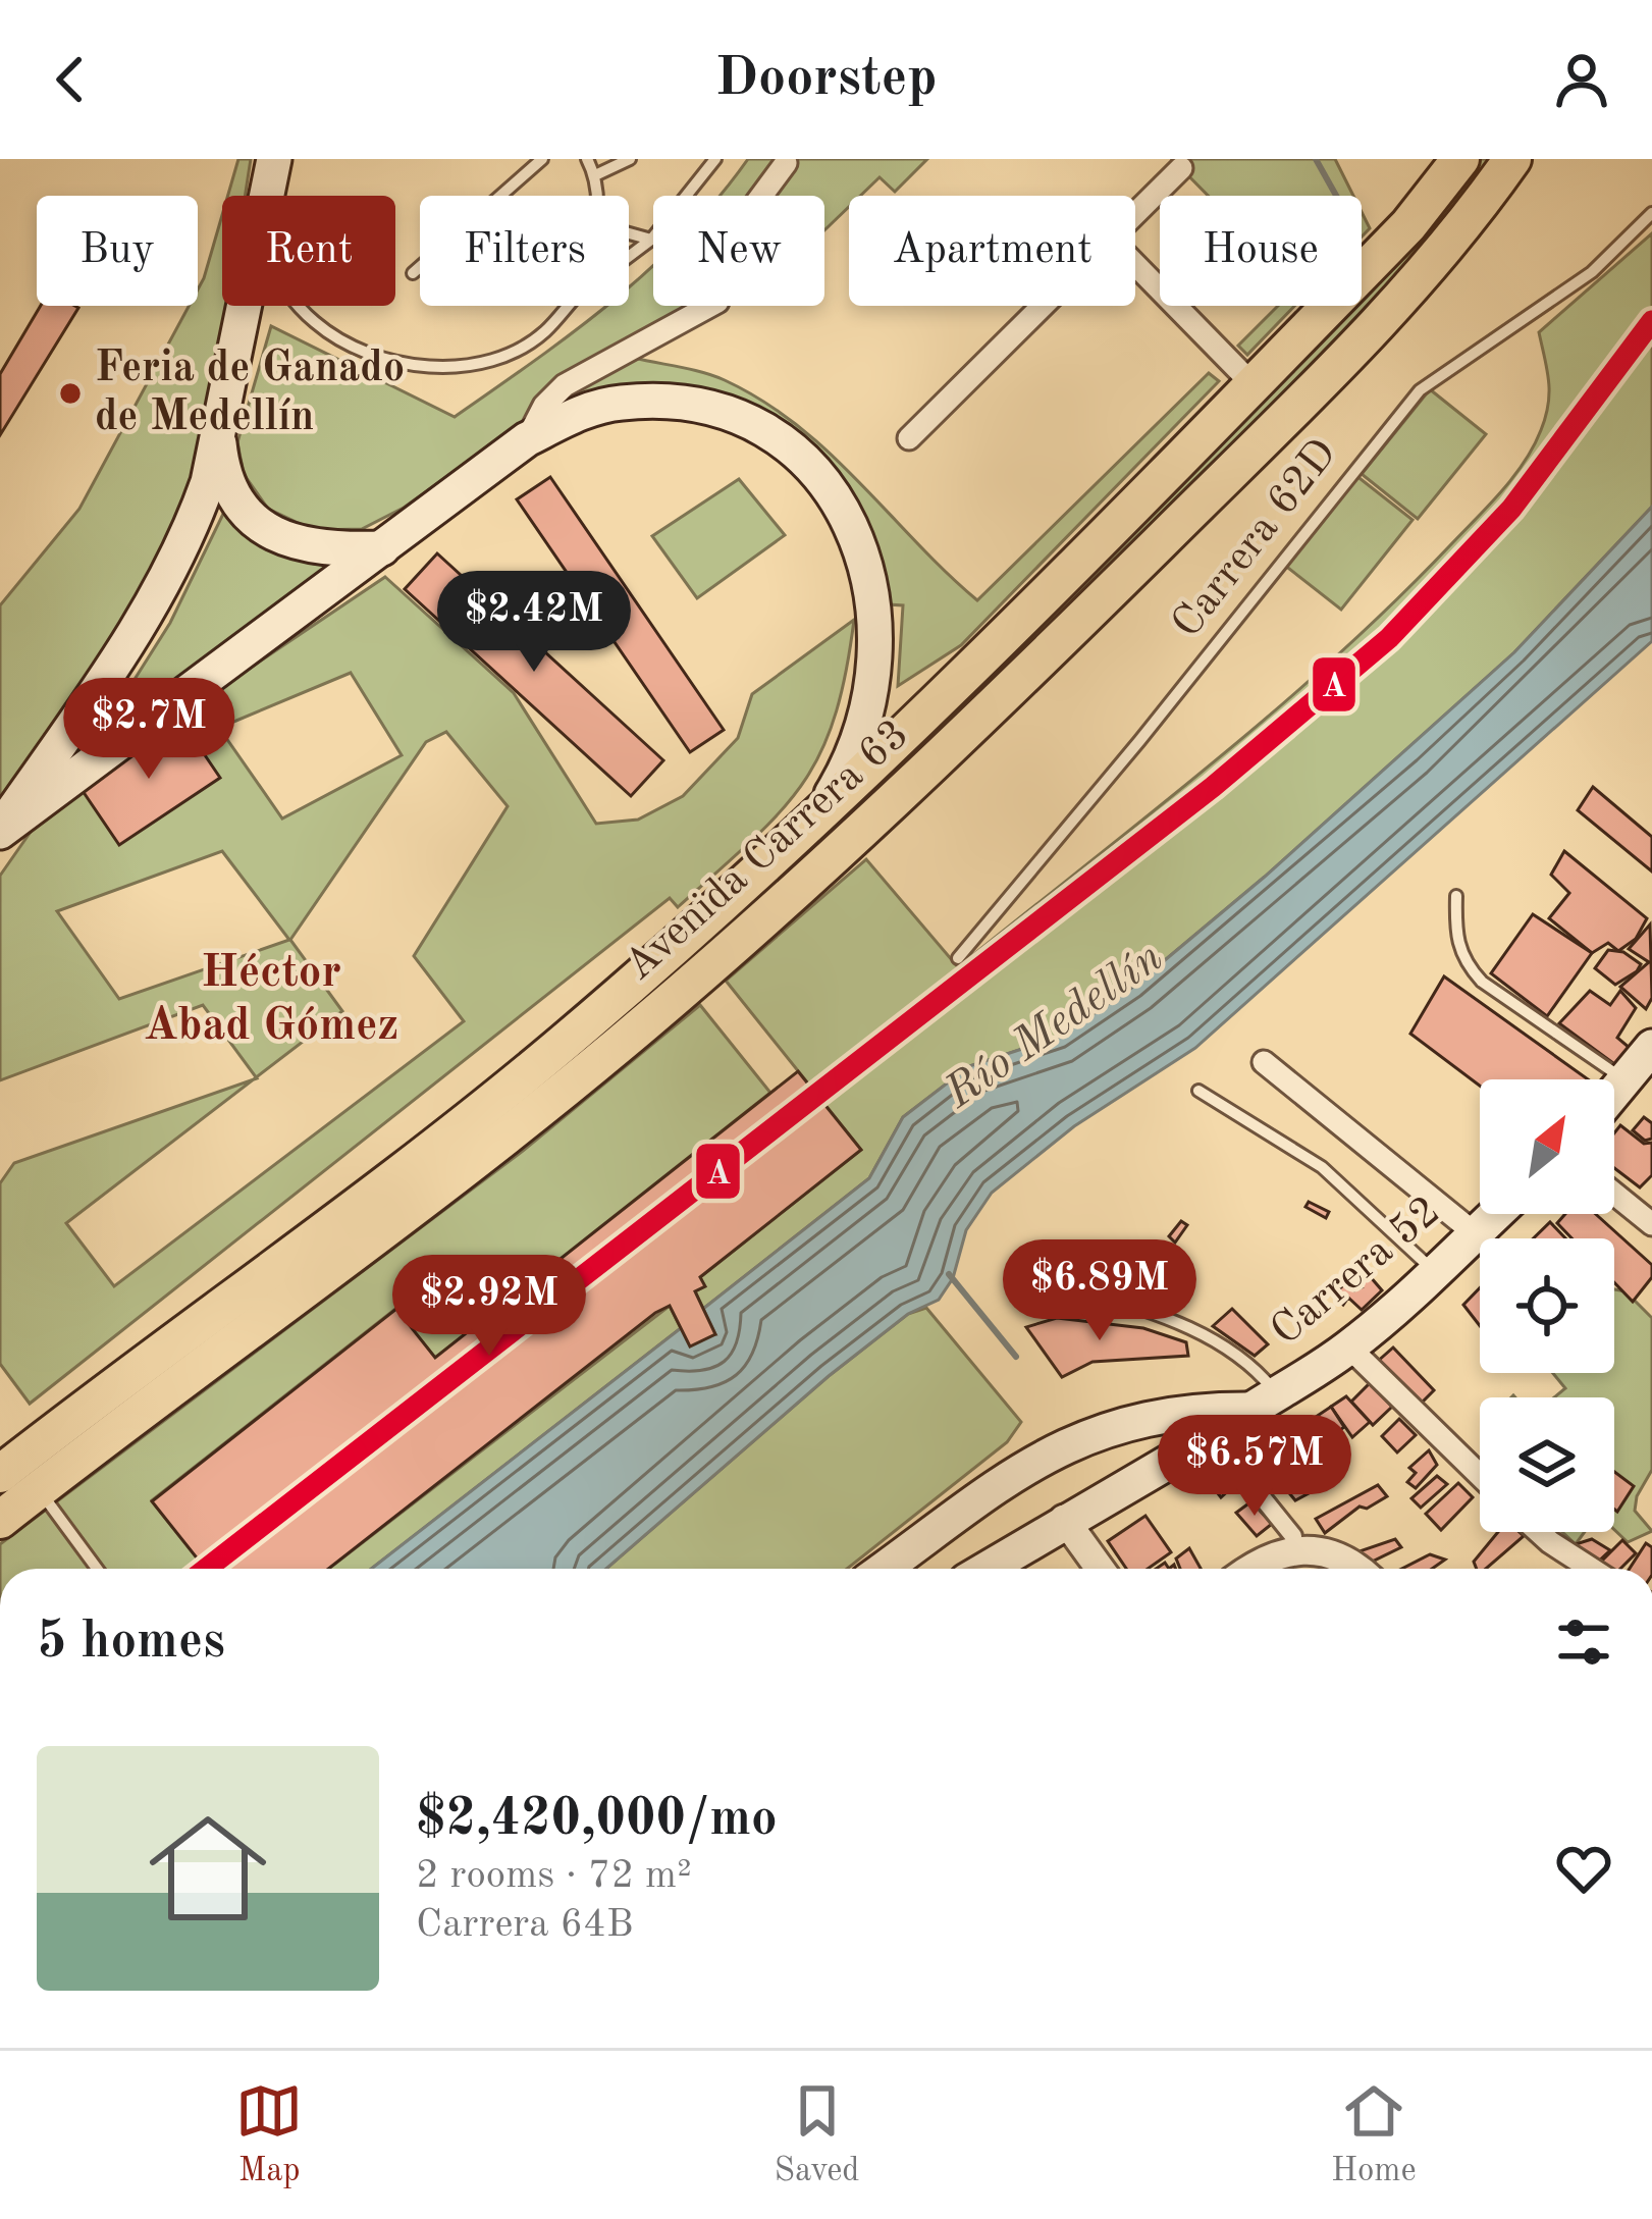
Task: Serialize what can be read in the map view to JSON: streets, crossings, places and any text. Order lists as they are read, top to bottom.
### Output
{
  "streets": {
    "highway": ["Avenida Carrera 63"],
    "main road": ["Carrera 52"],
    "lane": ["Carrera 62D"]
  },
  "districts": ["Héctor Abad Gómez"],
  "water": ["Río Medellín"],
  "places": ["Feria de Ganado de Medellín"],
  "lines": ["transit line A"],
  "north": "top right",
  "page": {
    "header": "Doorstep",
    "chip": [
      "Buy",
      "Rent",
      "Filters",
      "New",
      "Apartment",
      "House"
    ],
    "price": [
      "$2.42M",
      "$2.7M",
      "$6.89M",
      "$2.92M",
      "$6.57M"
    ],
    "heading": "5 homes",
    "list": [
      {
        "name": "$2,420,000/mo",
        "note": "2 rooms · 72 m² · Carrera 64B"
      }
    ],
    "tabs": ["Map", "Saved", "Home"]
  }
}
